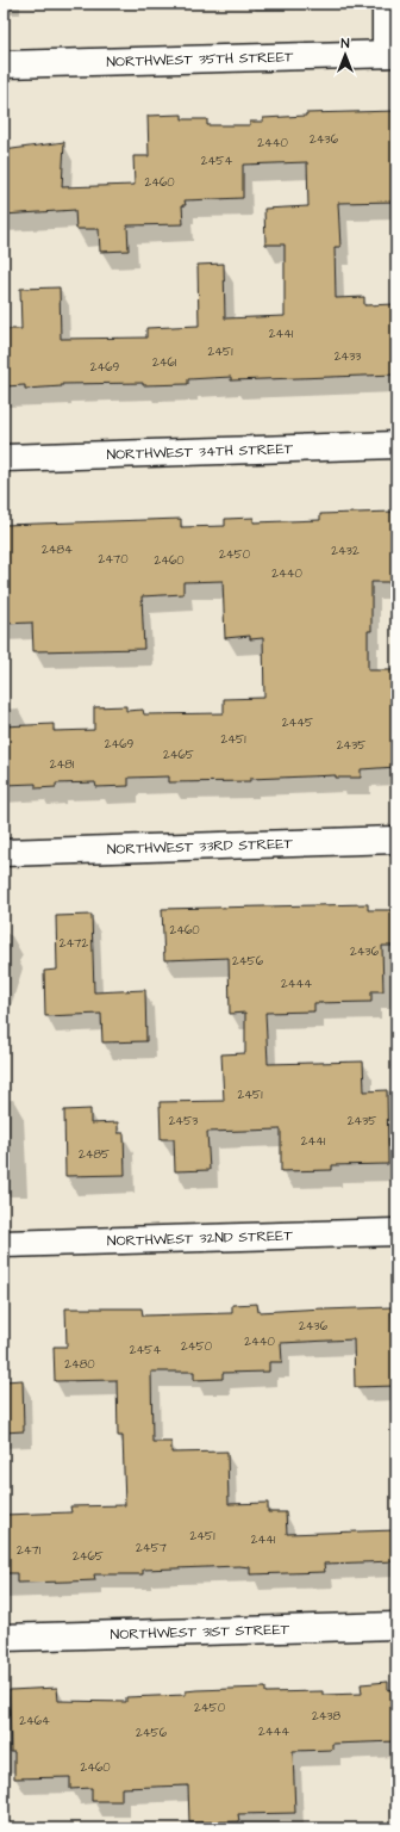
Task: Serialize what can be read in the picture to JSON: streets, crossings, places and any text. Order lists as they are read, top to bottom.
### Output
{
  "streets": {
    "street": [
      "NORTHWEST 35TH STREET",
      "NORTHWEST 34TH STREET",
      "NORTHWEST 33RD STREET",
      "NORTHWEST 32ND STREET",
      "NORTHWEST 31ST STREET"
    ]
  },
  "house_numbers": [
    "2436",
    "2440",
    "2454",
    "2460",
    "2441",
    "2451",
    "2433",
    "2461",
    "2469",
    "2484",
    "2432",
    "2450",
    "2470",
    "2460",
    "2440",
    "2445",
    "2451",
    "2469",
    "2435",
    "2465",
    "2481",
    "2460",
    "2472",
    "2436",
    "2456",
    "2444",
    "2451",
    "2453",
    "2435",
    "2441",
    "2485",
    "2436",
    "2440",
    "2450",
    "2454",
    "2480",
    "2451",
    "2441",
    "2457",
    "2471",
    "2465",
    "2450",
    "2438",
    "2464",
    "2444",
    "2456",
    "2460"
  ],
  "north": "top"
}
